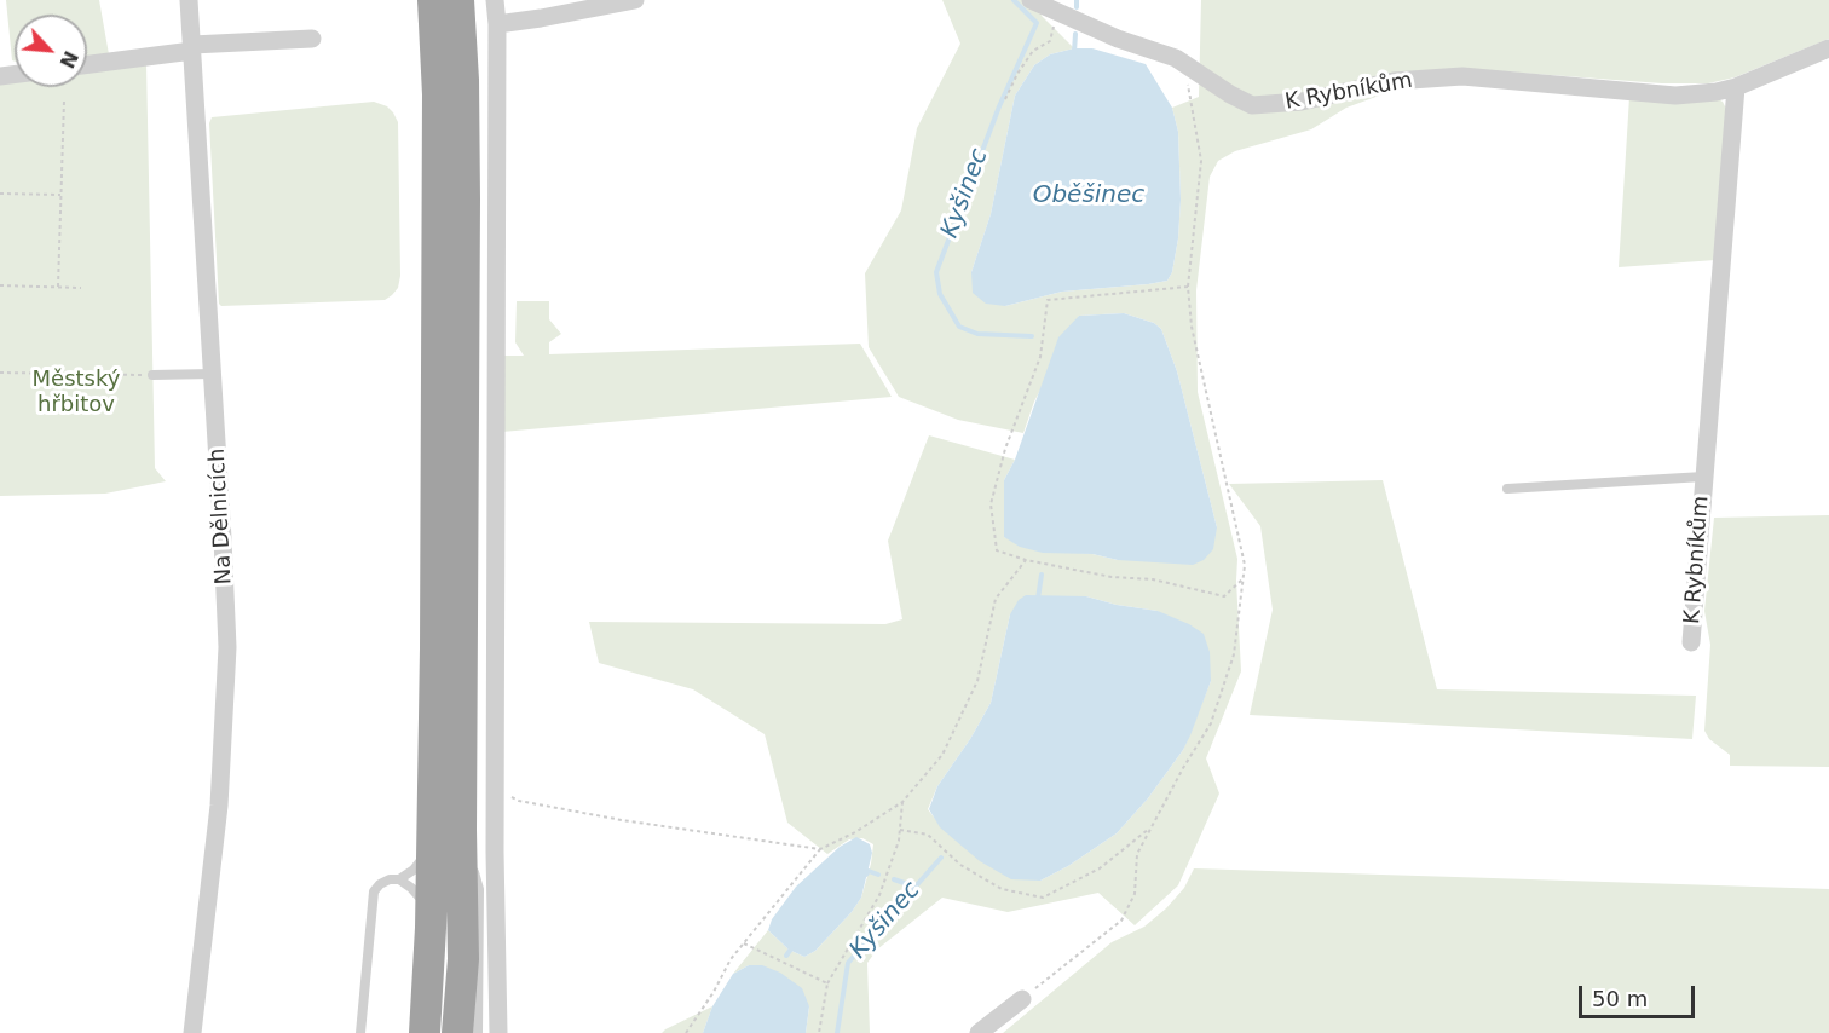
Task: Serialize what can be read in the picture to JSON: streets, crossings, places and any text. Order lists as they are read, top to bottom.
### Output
{
  "streets": {
    "street": ["K Rybníkům", "Na Dělnicích"]
  },
  "water": ["Kyšinec", "Oběšinec"],
  "parks": ["Městský hřbitov"],
  "scale_bar": "50 m",
  "north": "bottom right"
}
